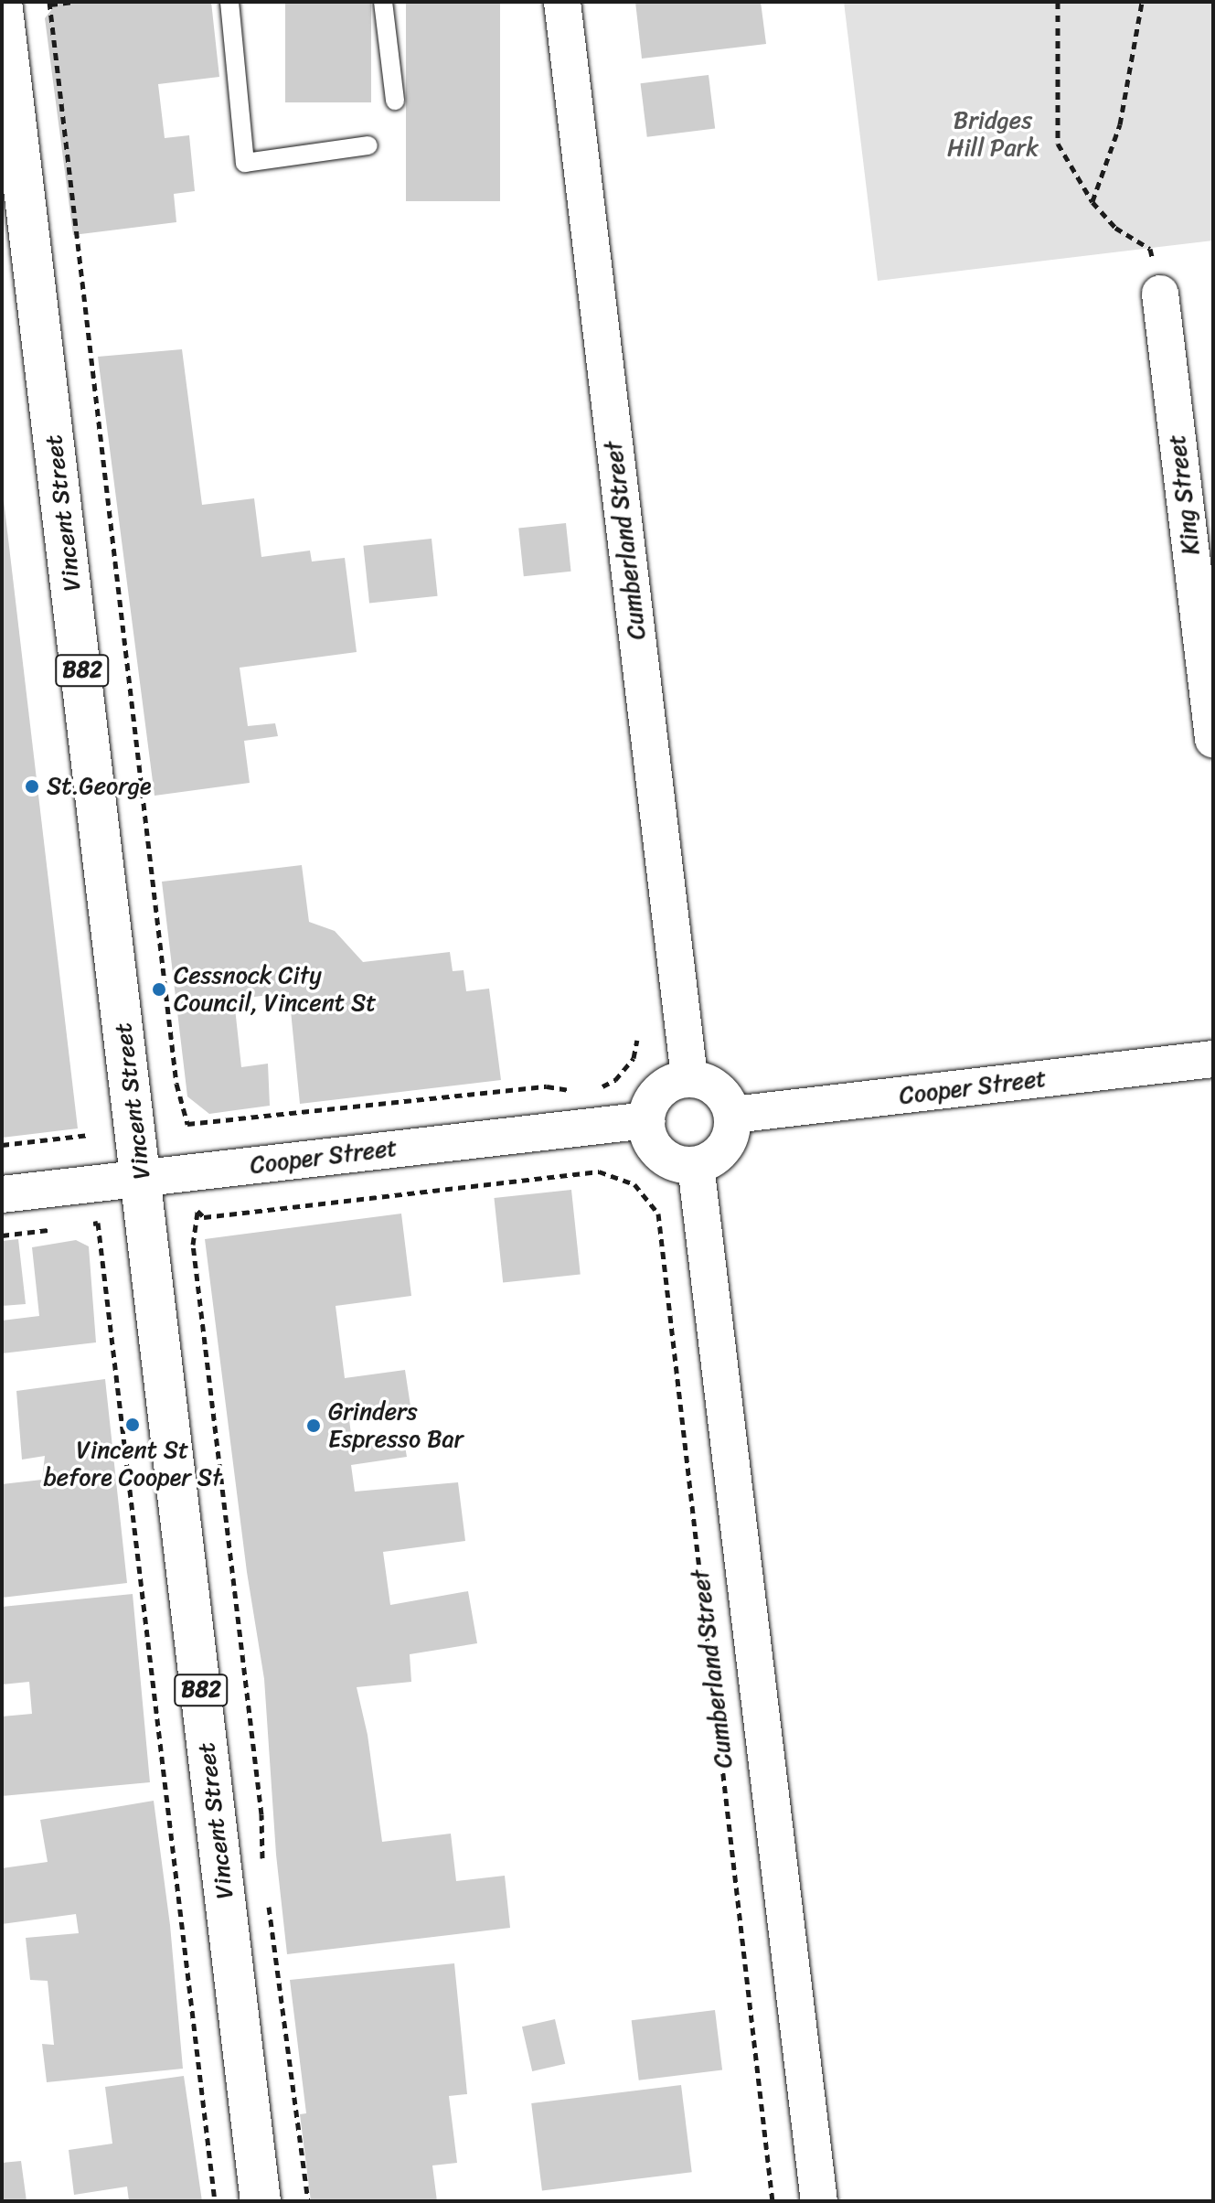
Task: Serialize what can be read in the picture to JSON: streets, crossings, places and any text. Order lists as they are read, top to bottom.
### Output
{
  "streets": {
    "main road": ["Vincent Street", "B82"],
    "street": ["King Street", "Cumberland Street", "Cooper Street"]
  },
  "crossings": [
    ["Vincent Street", "Cooper Street"],
    ["Cumberland Street", "Cooper Street"]
  ],
  "parks": ["Bridges Hill Park"],
  "places": [
    "St.George",
    "Cessnock City Council, Vincent St",
    "Vincent St before Cooper St",
    "Grinders Espresso Bar"
  ]
}
